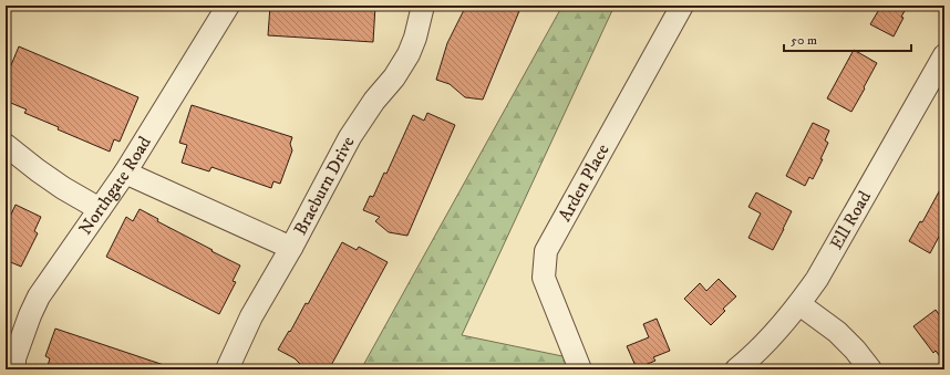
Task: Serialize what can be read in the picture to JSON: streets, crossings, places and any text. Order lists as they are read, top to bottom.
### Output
{
  "streets": {
    "street": [
      "Arden Place",
      "Northgate Road",
      "Braeburn Drive",
      "Ell Road"
    ]
  },
  "scale_bar": "50 m"
}
